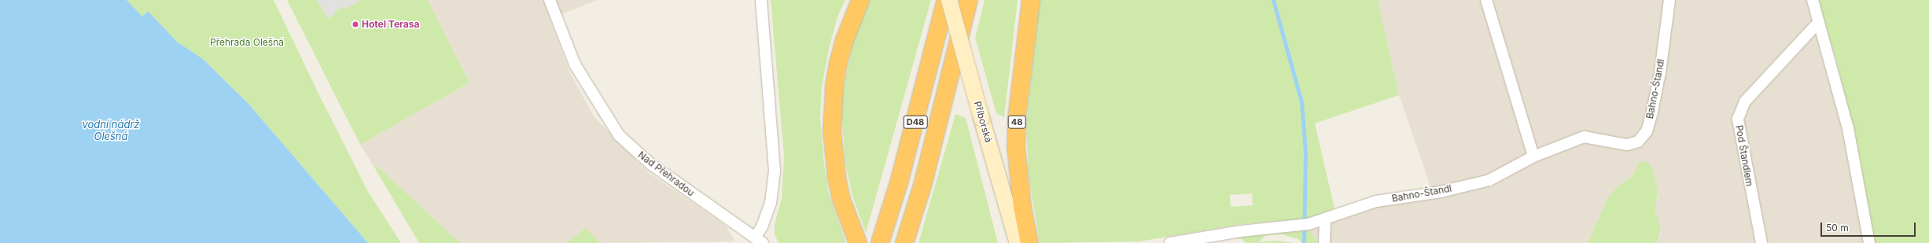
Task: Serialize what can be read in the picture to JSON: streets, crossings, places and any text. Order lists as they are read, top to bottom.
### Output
{
  "streets": {
    "highway": ["D48", "48"],
    "main road": ["Příborská"],
    "street": ["Bahno-Štandl", "Pod Štandlem", "Nad Přehradou"]
  },
  "water": ["vodní nádrž Olešná"],
  "parks": ["Přehrada Olešná"],
  "places": ["Hotel Terasa"],
  "scale_bar": "50 m"
}
